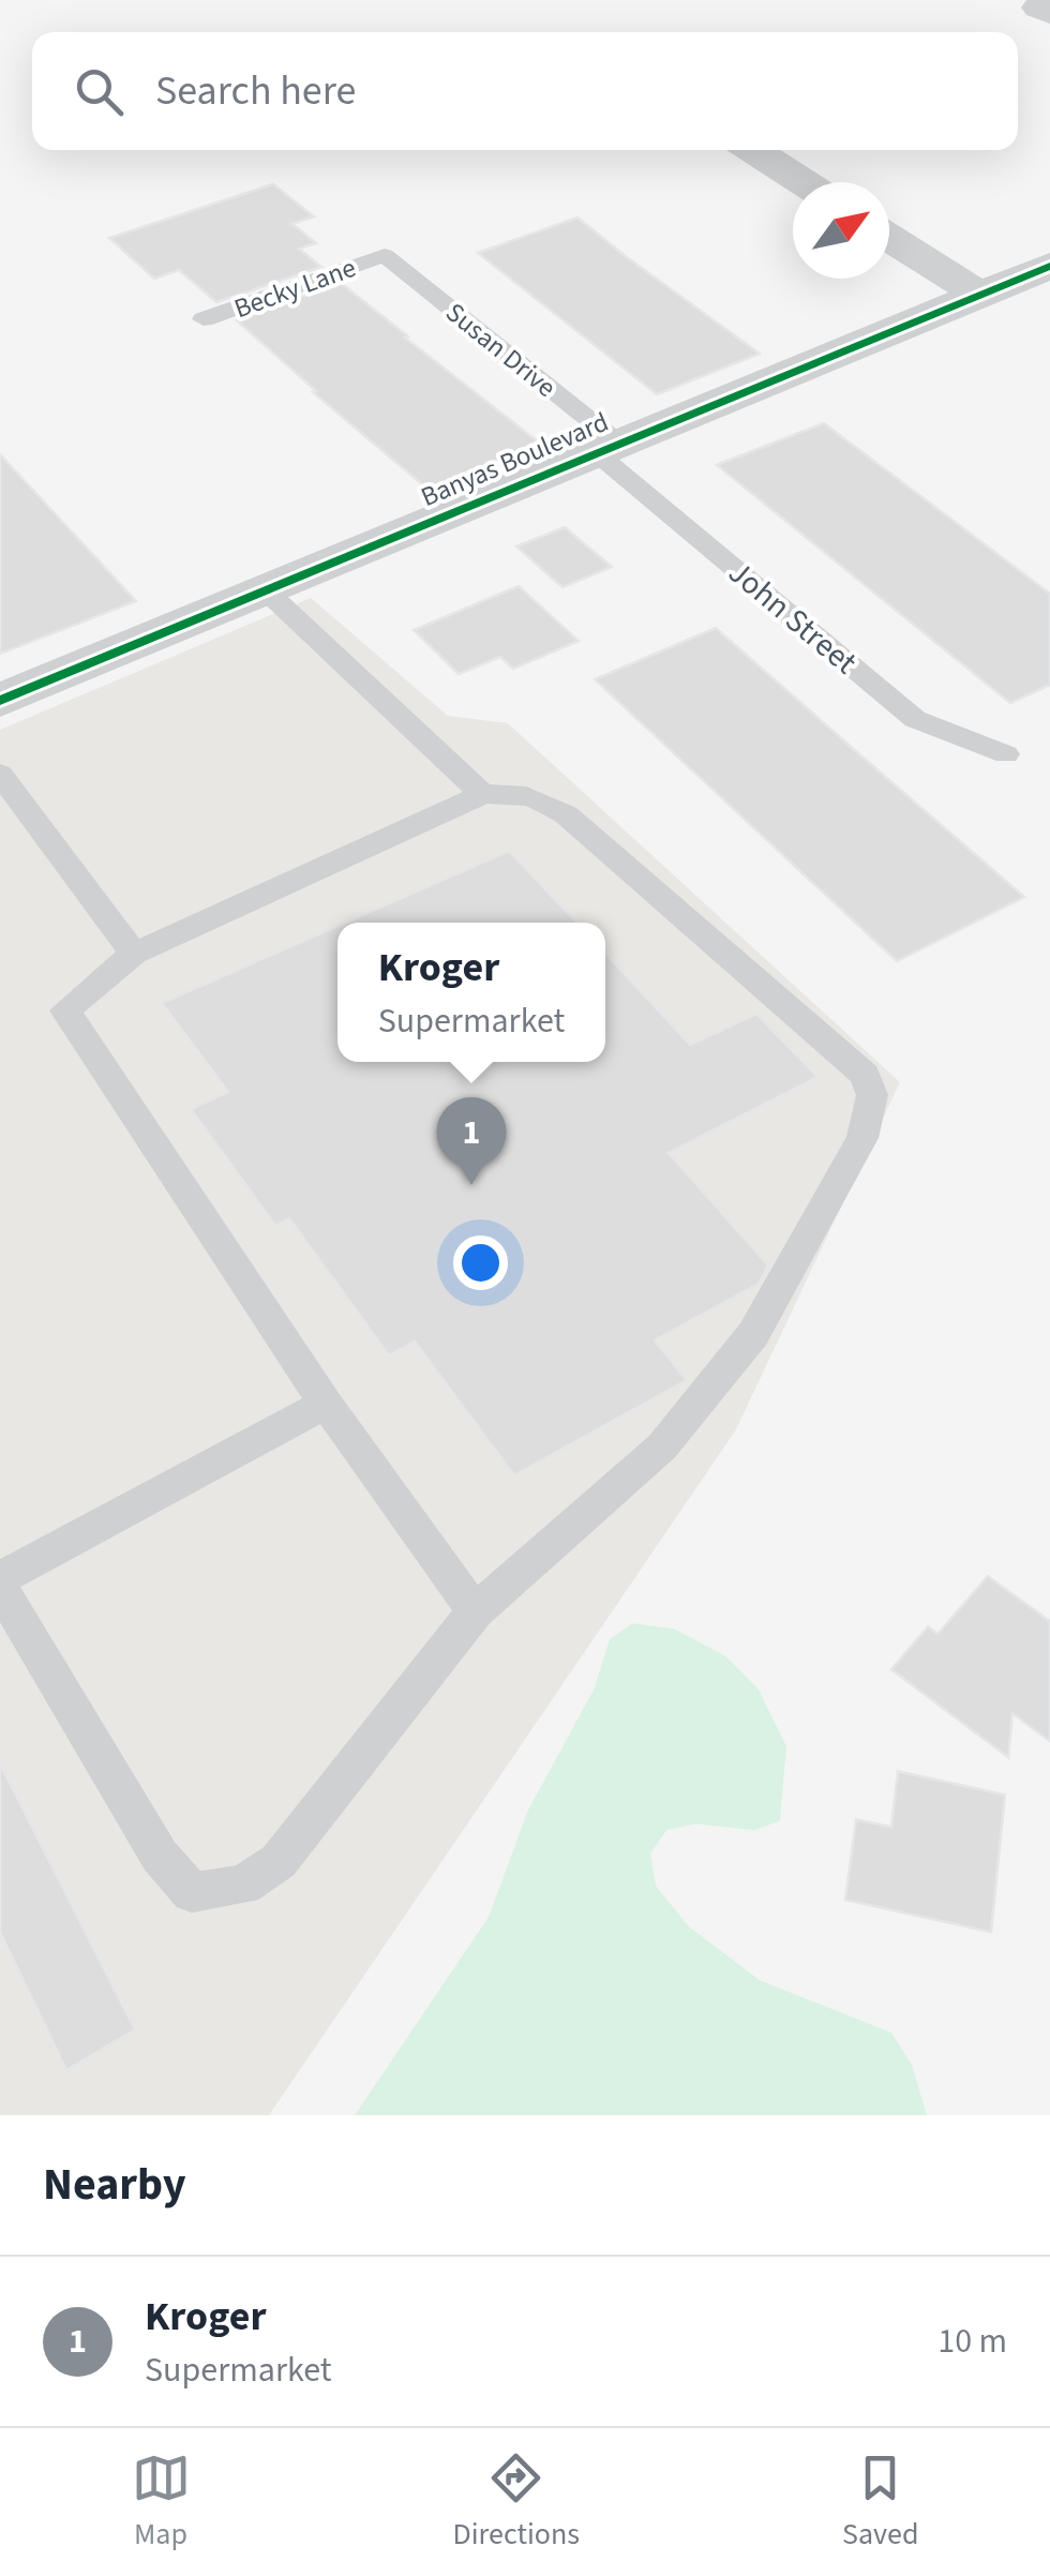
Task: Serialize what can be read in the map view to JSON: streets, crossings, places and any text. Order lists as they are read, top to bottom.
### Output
{
  "streets": {
    "street": ["Banyas Boulevard"],
    "lane": ["Becky Lane", "Susan Drive", "John Street"]
  },
  "crossings": [
    ["Becky Lane", "Susan Drive"],
    ["Susan Drive", "Banyas Boulevard"],
    ["Susan Drive", "John Street"],
    ["Banyas Boulevard", "John Street"]
  ],
  "north": "top right",
  "page": {
    "search": "Search here",
    "popup": ["Kroger", "Supermarket"],
    "pins": "1",
    "heading": "Nearby",
    "list": [
      {
        "mark": "1",
        "name": "Kroger",
        "note": "Supermarket",
        "value": "10 m"
      }
    ],
    "nav": ["Map", "Directions", "Saved"]
  }
}
